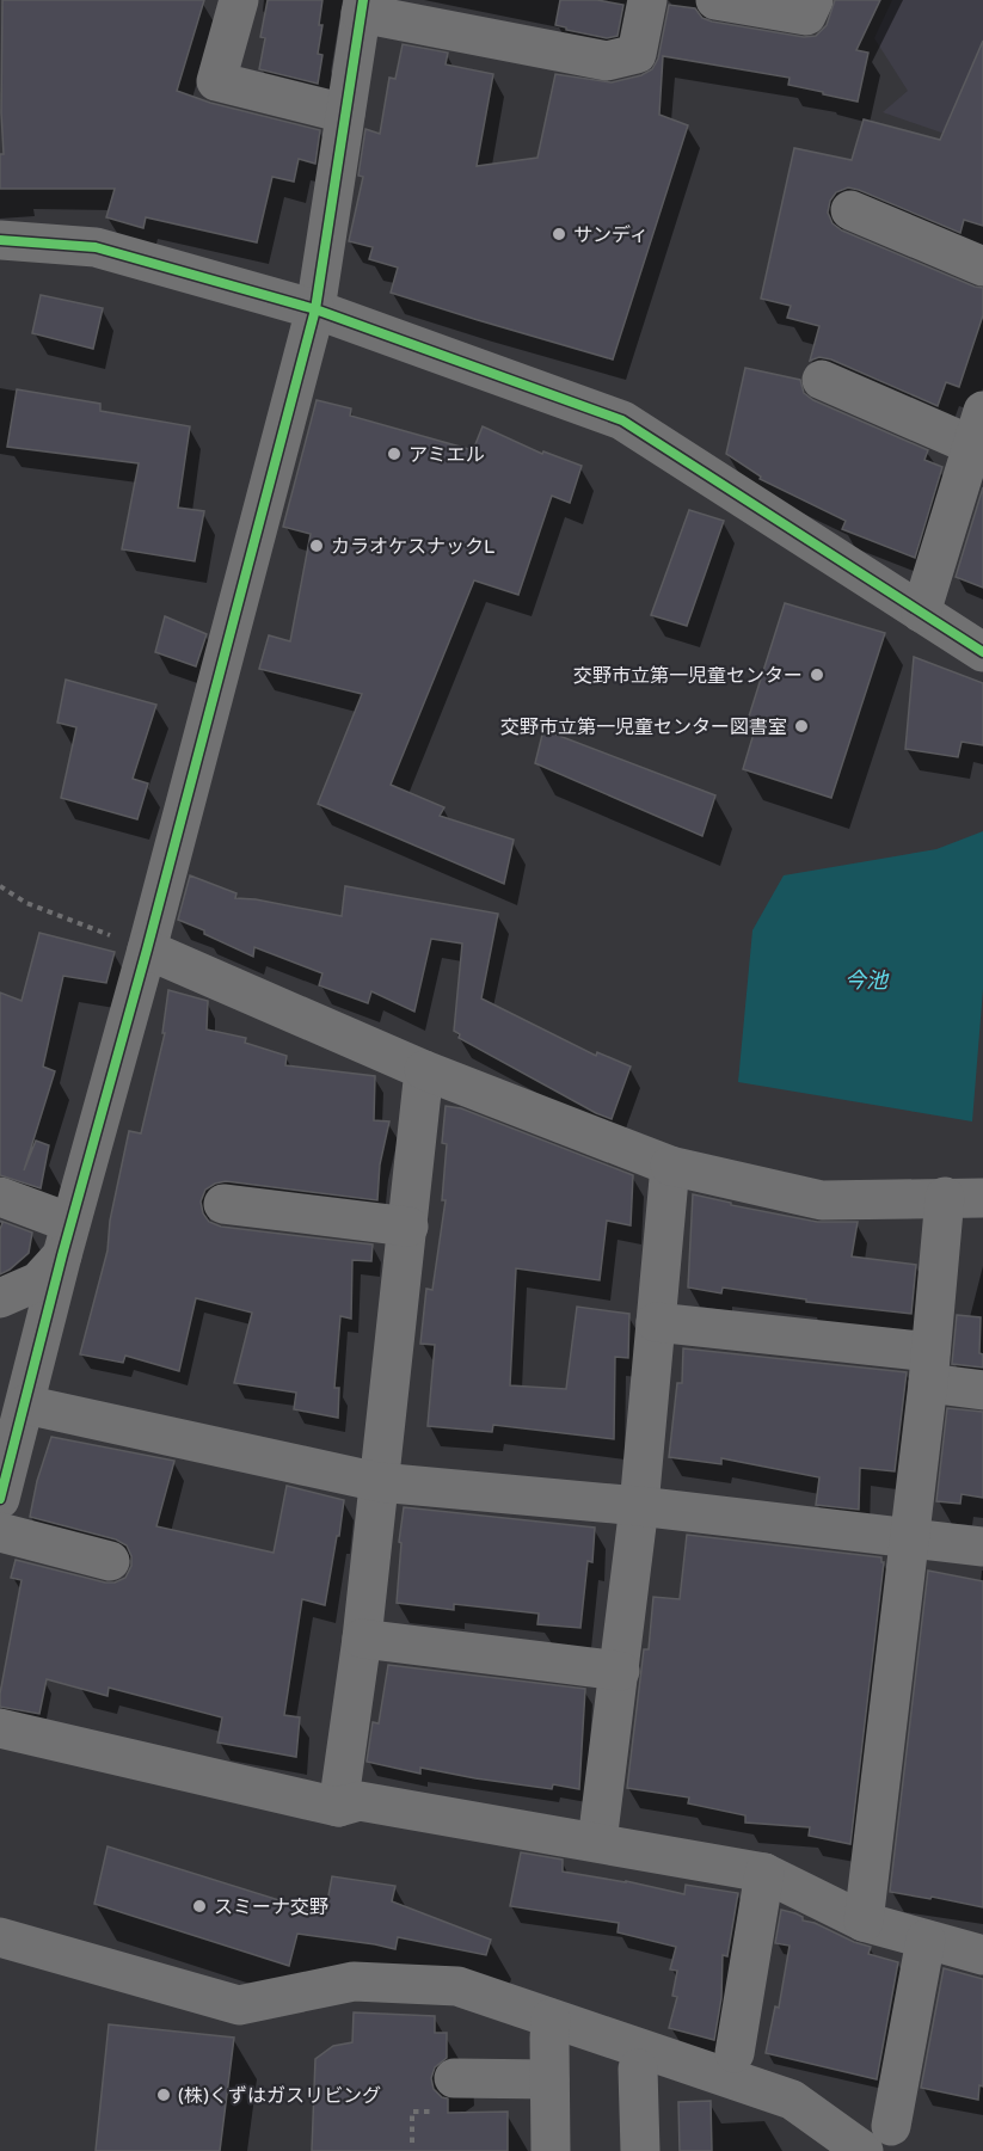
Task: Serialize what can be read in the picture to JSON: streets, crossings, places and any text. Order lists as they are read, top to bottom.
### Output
{
  "water": ["今池"],
  "places": [
    "サンディ",
    "アミエル",
    "カラオケスナックL",
    "交野市立第一児童センター",
    "交野市立第一児童センター図書室",
    "スミーナ交野",
    "(株)くずはガスリビング"
  ]
}
